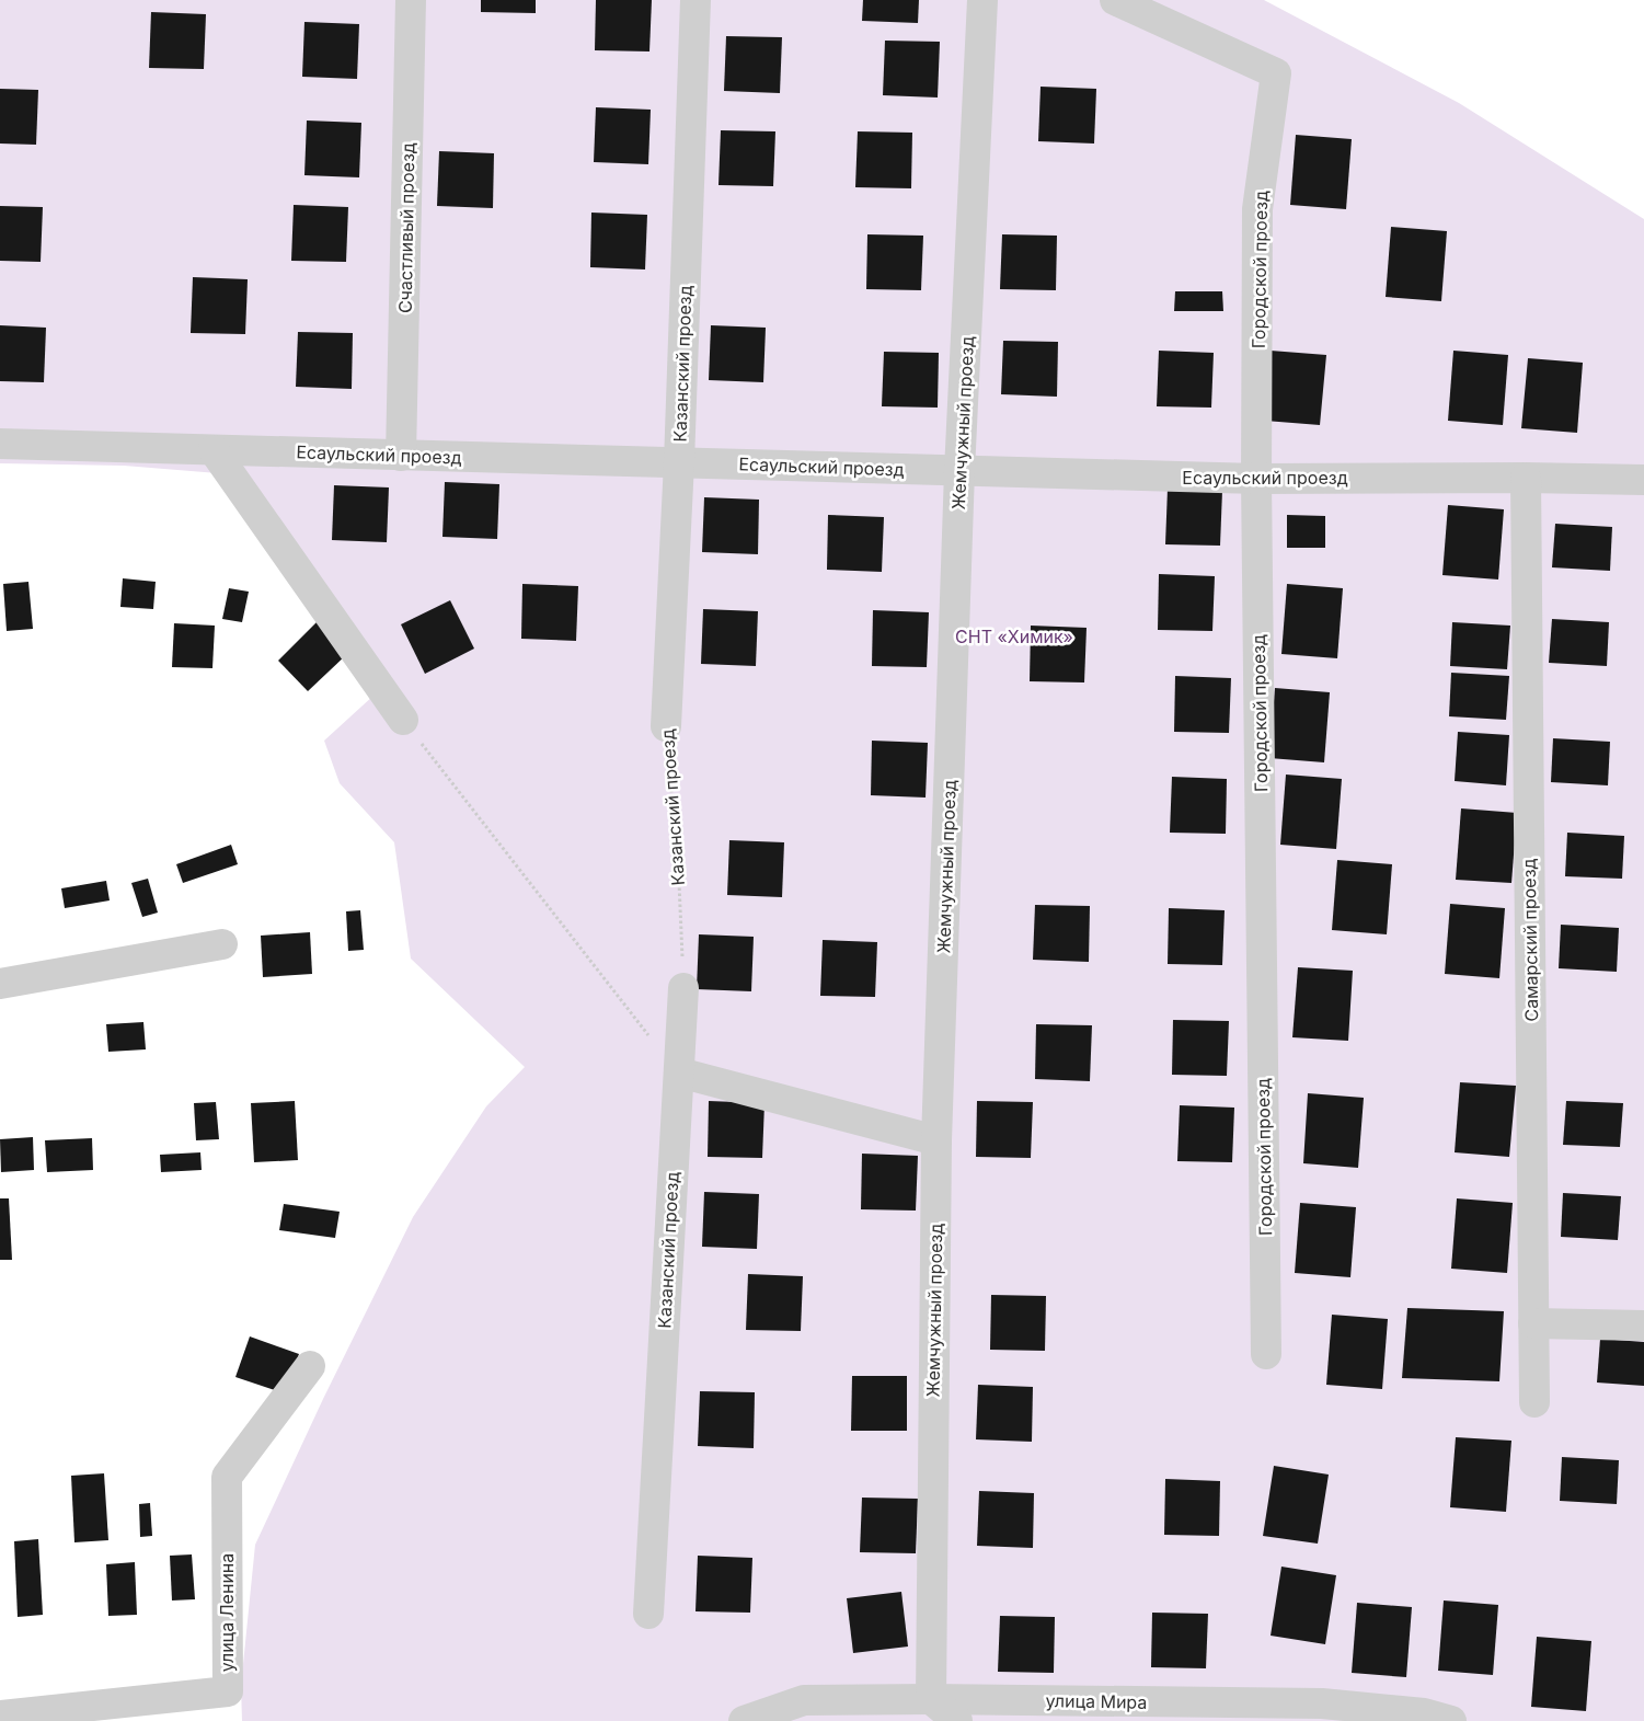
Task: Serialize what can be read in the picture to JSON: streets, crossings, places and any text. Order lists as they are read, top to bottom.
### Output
{
  "streets": {
    "street": [
      "Счастливый проезд",
      "Городской проезд",
      "Казанский проезд",
      "Жемчужный проезд",
      "Есаульский проезд",
      "Самарский проезд",
      "улица Ленина",
      "улица Мира"
    ]
  },
  "crossings": [
    ["Счастливый проезд", "Есаульский проезд"],
    ["Городской проезд", "Есаульский проезд"],
    ["Казанский проезд", "Есаульский проезд"],
    ["Жемчужный проезд", "Есаульский проезд"],
    ["Жемчужный проезд", "улица Мира"],
    ["Есаульский проезд", "Самарский проезд"]
  ],
  "parks": ["СНТ «Химик»"]
}
